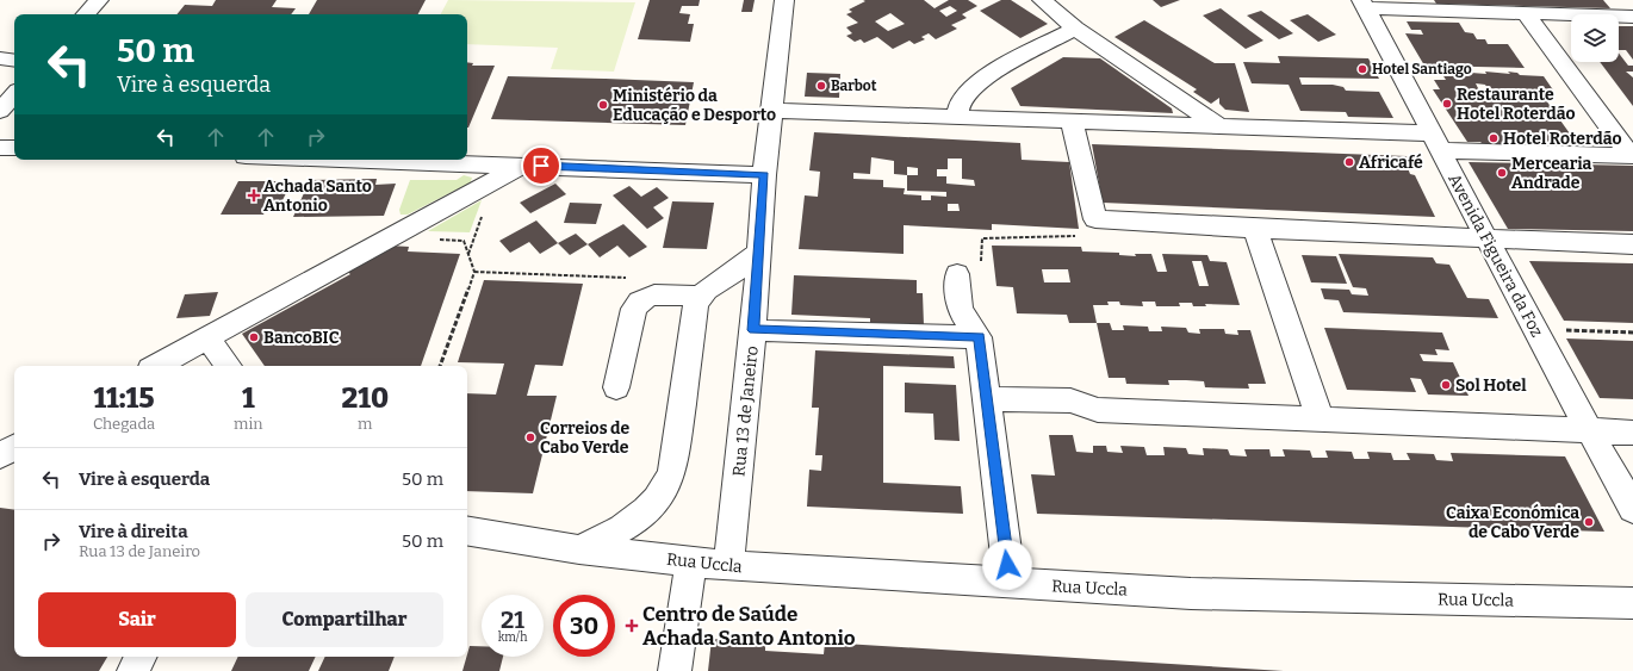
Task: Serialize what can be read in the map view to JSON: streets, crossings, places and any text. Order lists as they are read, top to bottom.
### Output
{
  "streets": {
    "street": ["Avenida Figueira da Foz", "Rua 13 de Janeiro", "Rua Uccla"]
  },
  "crossings": [
    ["Rua 13 de Janeiro", "Rua Uccla"]
  ],
  "places": {
    "other": [
      "Hotel Santiago",
      "Barbot",
      "Restaurante Hotel Roterdão",
      "Ministério da Educação e Desporto",
      "Hotel Roterdão",
      "Africafé",
      "Mercearia Andrade",
      "BancoBIC",
      "Sol Hotel",
      "Correios de Cabo Verde",
      "Caixa Económica de Cabo Verde"
    ],
    "health": ["Achada Santo Antonio", "Centro de Saúde Achada Santo Antonio"]
  },
  "page": {
    "turn": ["50 m", "Vire à esquerda"],
    "eta": [
      "11:15",
      "Chegada",
      "1",
      "min",
      "210",
      "m"
    ],
    "list": [
      {
        "name": "Vire à esquerda",
        "value": "50 m"
      },
      {
        "name": "Vire à direita",
        "note": "Rua 13 de Janeiro",
        "value": "50 m"
      }
    ],
    "buttons": ["Sair", "Compartilhar"],
    "speed": "21 km/h",
    "limit": "30"
  }
}
